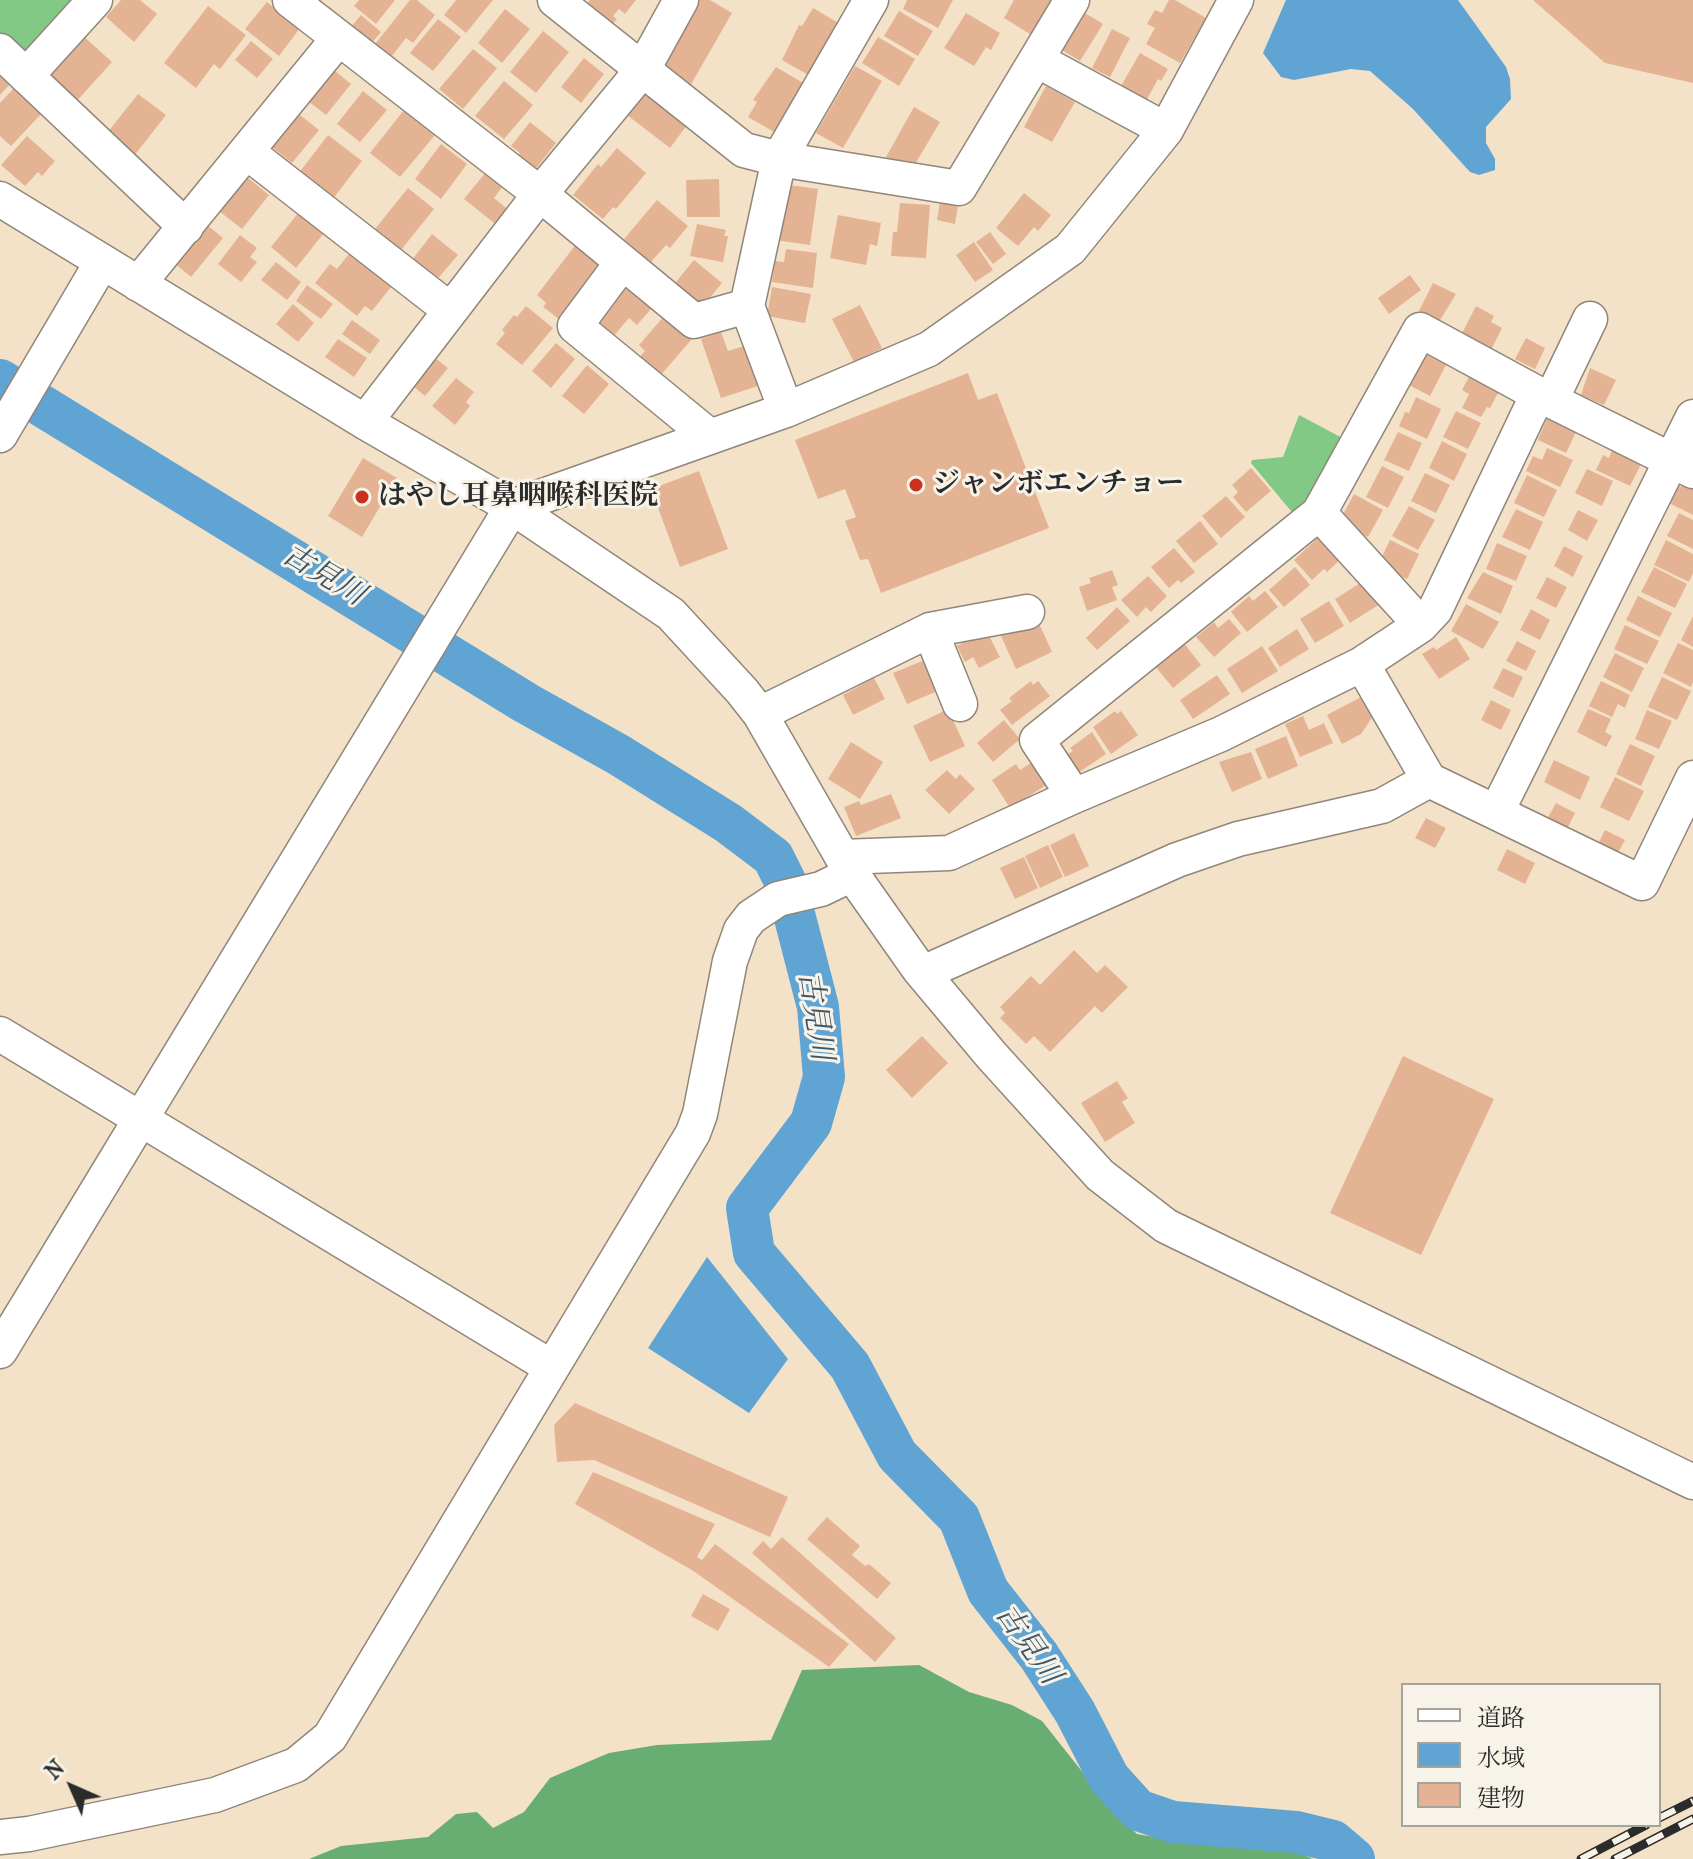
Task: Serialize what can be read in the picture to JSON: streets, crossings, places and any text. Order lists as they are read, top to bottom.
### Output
{
  "water": ["古見川"],
  "places": ["ジャンボエンチョー", "はやし耳鼻咽喉科医院"],
  "legend": ["道路", "水域", "建物"],
  "north": "top left"
}
